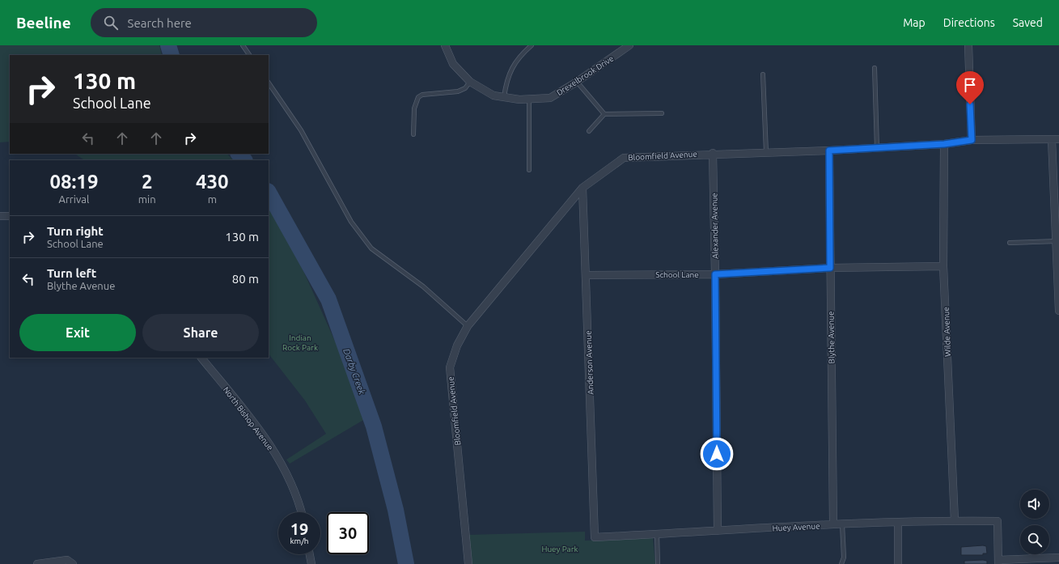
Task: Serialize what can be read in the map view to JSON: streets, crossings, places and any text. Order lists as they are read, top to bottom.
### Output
{
  "streets": {
    "street": [
      "Drexelbrook Drive",
      "Bloomfield Avenue",
      "Alexander Avenue",
      "School Lane",
      "Wilde Avenue",
      "Blythe Avenue",
      "Anderson Avenue",
      "North Bishop Avenue",
      "Huey Avenue"
    ]
  },
  "crossings": [
    ["Bloomfield Avenue", "Alexander Avenue"],
    ["Bloomfield Avenue", "Wilde Avenue"],
    ["Bloomfield Avenue", "Blythe Avenue"],
    ["Bloomfield Avenue", "Anderson Avenue"],
    ["Alexander Avenue", "School Lane"],
    ["Alexander Avenue", "Huey Avenue"],
    ["School Lane", "Wilde Avenue"],
    ["School Lane", "Blythe Avenue"],
    ["School Lane", "Anderson Avenue"],
    ["Wilde Avenue", "Huey Avenue"],
    ["Blythe Avenue", "Huey Avenue"],
    ["Anderson Avenue", "Huey Avenue"]
  ],
  "water": ["Darby Creek"],
  "parks": ["Indian Rock Park", "Huey Park"],
  "page": {
    "header": "Beeline",
    "search": "Search here",
    "nav": ["Map", "Directions", "Saved"],
    "turn": ["130 m", "School Lane"],
    "eta": [
      "08:19",
      "Arrival",
      "2",
      "min",
      "430",
      "m"
    ],
    "list": [
      {
        "name": "Turn right",
        "note": "School Lane",
        "value": "130 m"
      },
      {
        "name": "Turn left",
        "note": "Blythe Avenue",
        "value": "80 m"
      }
    ],
    "buttons": ["Exit", "Share"],
    "speed": "19 km/h",
    "limit": "30"
  }
}
